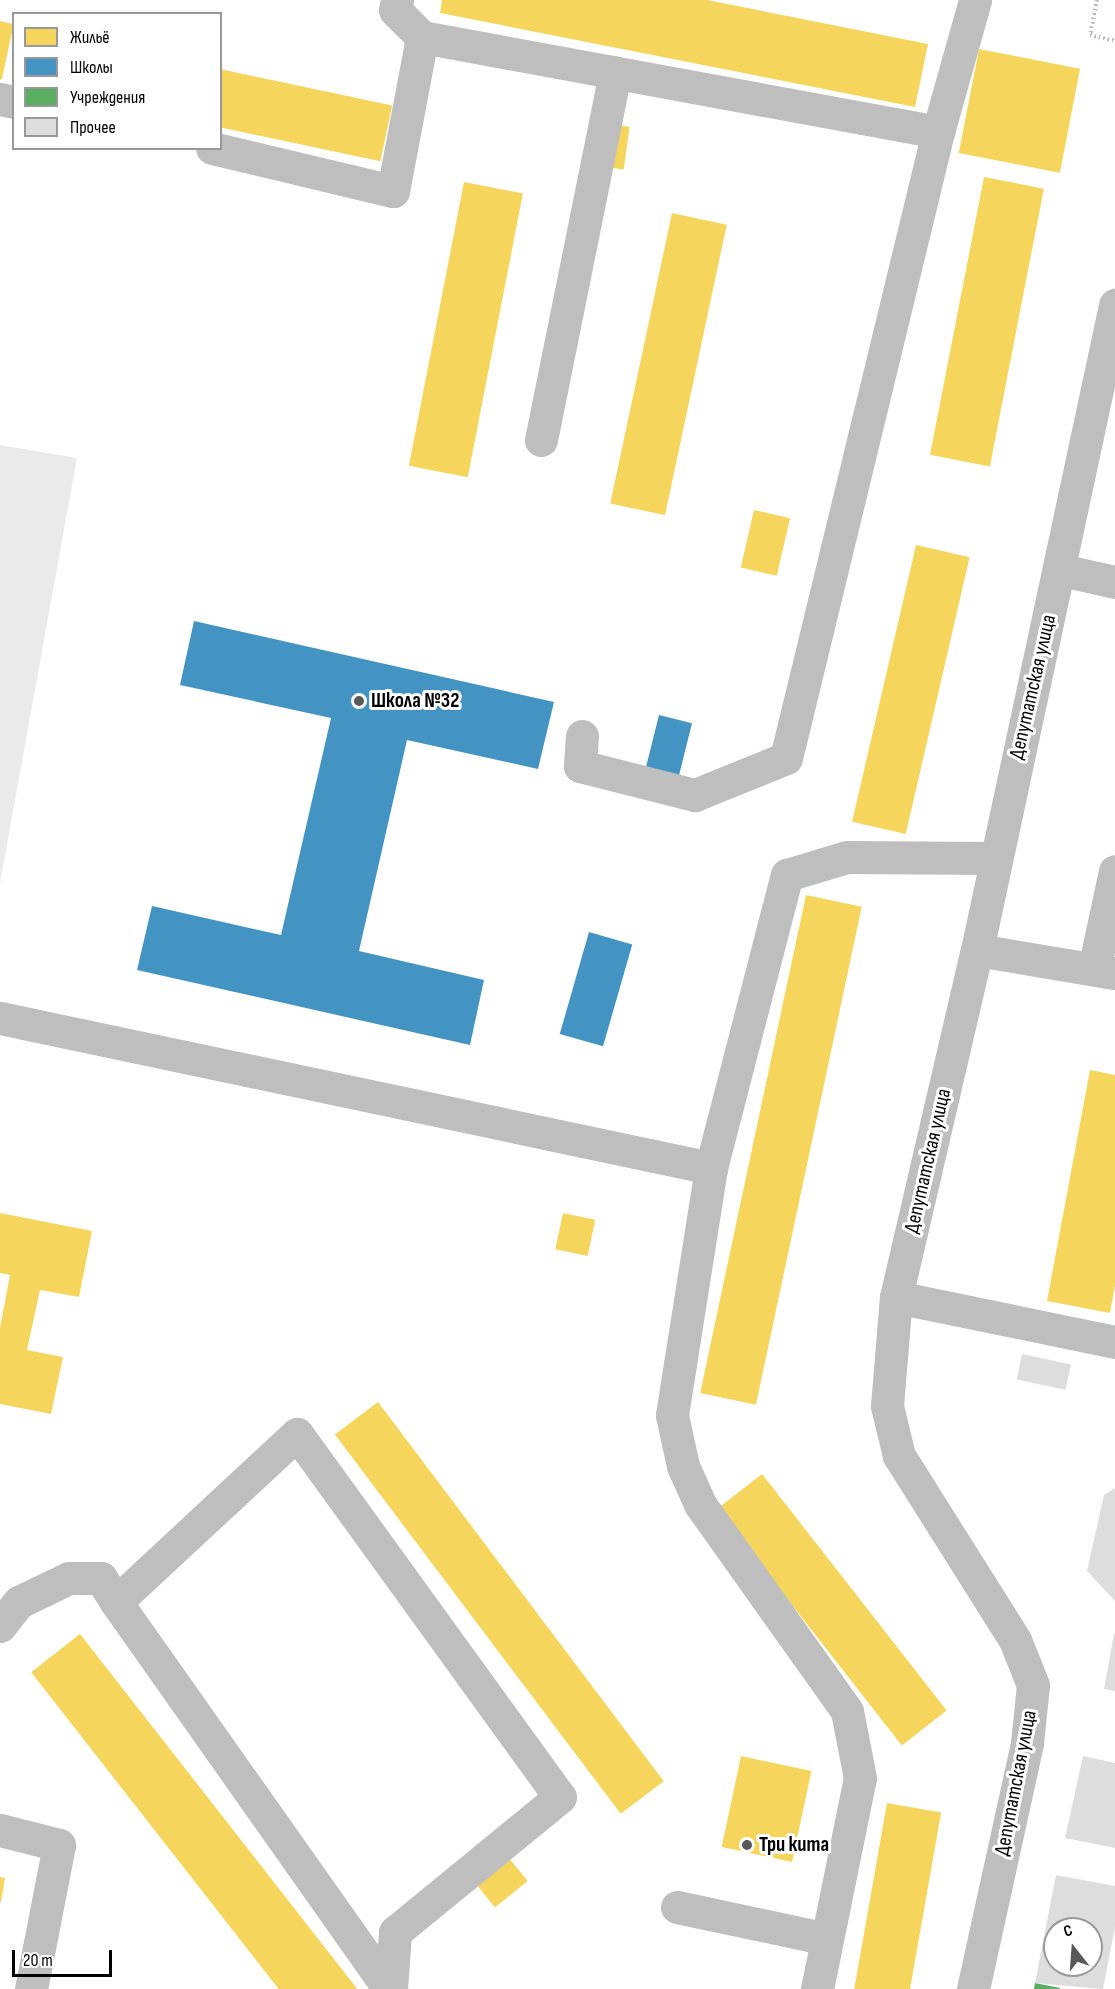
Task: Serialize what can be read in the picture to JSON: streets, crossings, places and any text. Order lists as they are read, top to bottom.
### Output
{
  "streets": {
    "street": ["Депутатская улица"]
  },
  "places": ["Школа №32", "Три кита"],
  "legend": [
    "Жильё",
    "Школы",
    "Учреждения",
    "Прочее"
  ],
  "scale_bar": "20 m",
  "north": "top"
}
